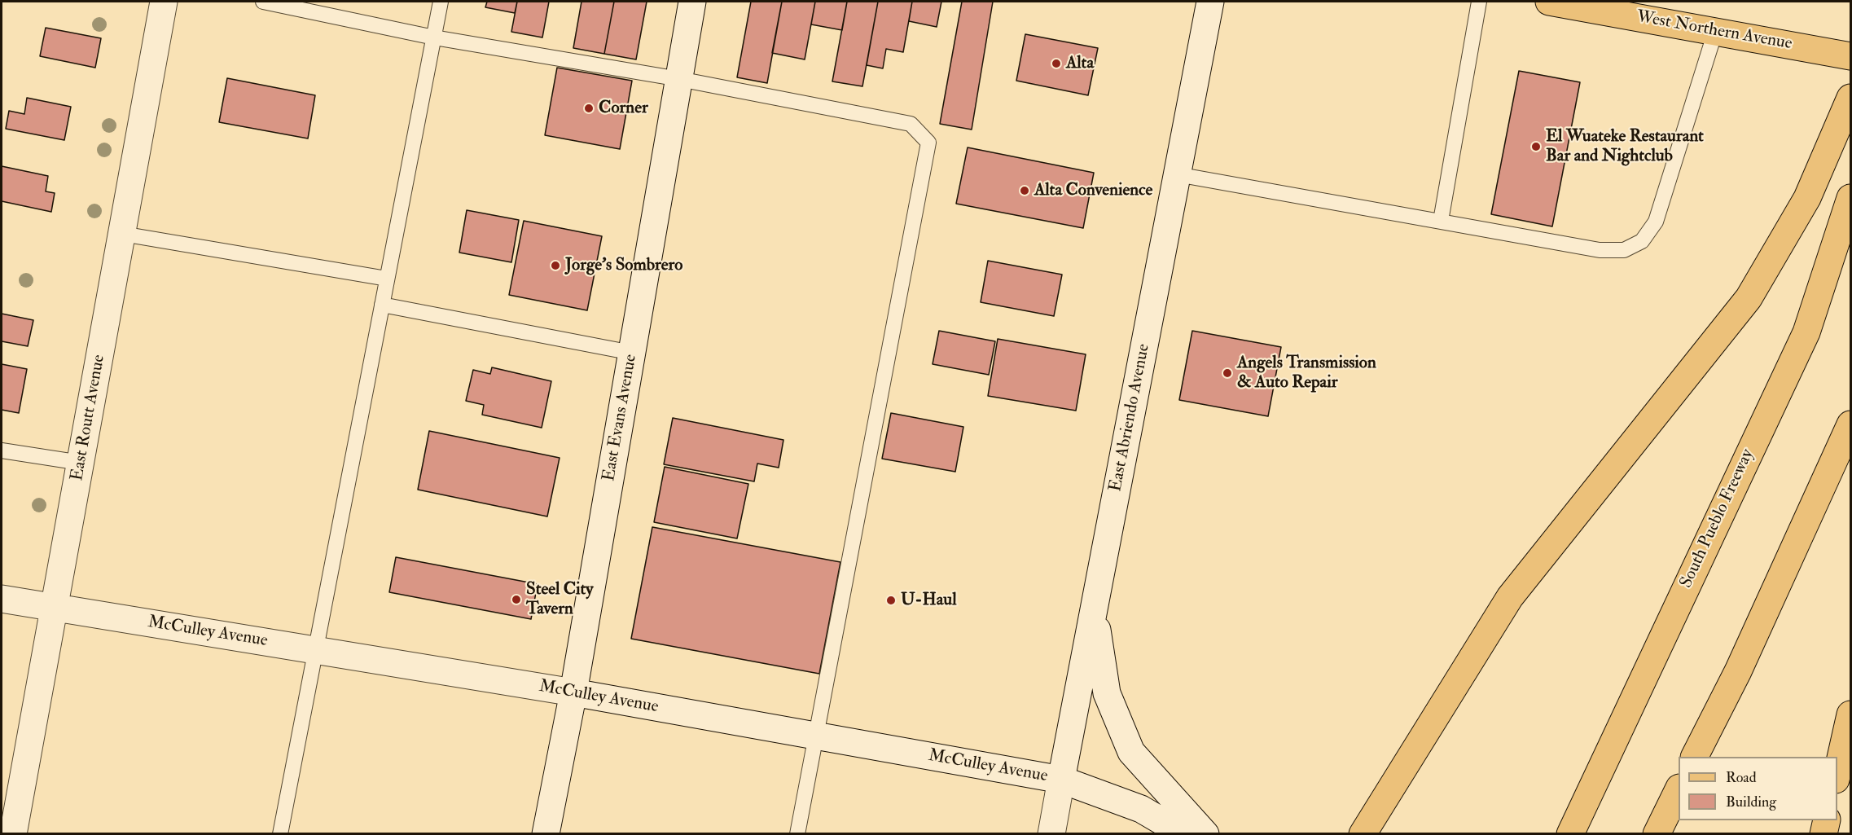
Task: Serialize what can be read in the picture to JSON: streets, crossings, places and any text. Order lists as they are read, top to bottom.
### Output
{
  "streets": {
    "main road": ["West Northern Avenue", "South Pueblo Freeway"],
    "street": [
      "East Routt Avenue",
      "East Evans Avenue",
      "East Abriendo Avenue",
      "McCulley Avenue"
    ]
  },
  "crossings": [
    ["East Routt Avenue", "McCulley Avenue"],
    ["East Evans Avenue", "McCulley Avenue"],
    ["East Abriendo Avenue", "McCulley Avenue"]
  ],
  "places": [
    "Alta",
    "Corner",
    "El Wuateke Restaurant Bar and Nightclub",
    "Alta Convenience",
    "Jorge's Sombrero",
    "Angels Transmission & Auto Repair",
    "Steel City Tavern",
    "U-Haul"
  ],
  "legend": ["Road", "Building"]
}
